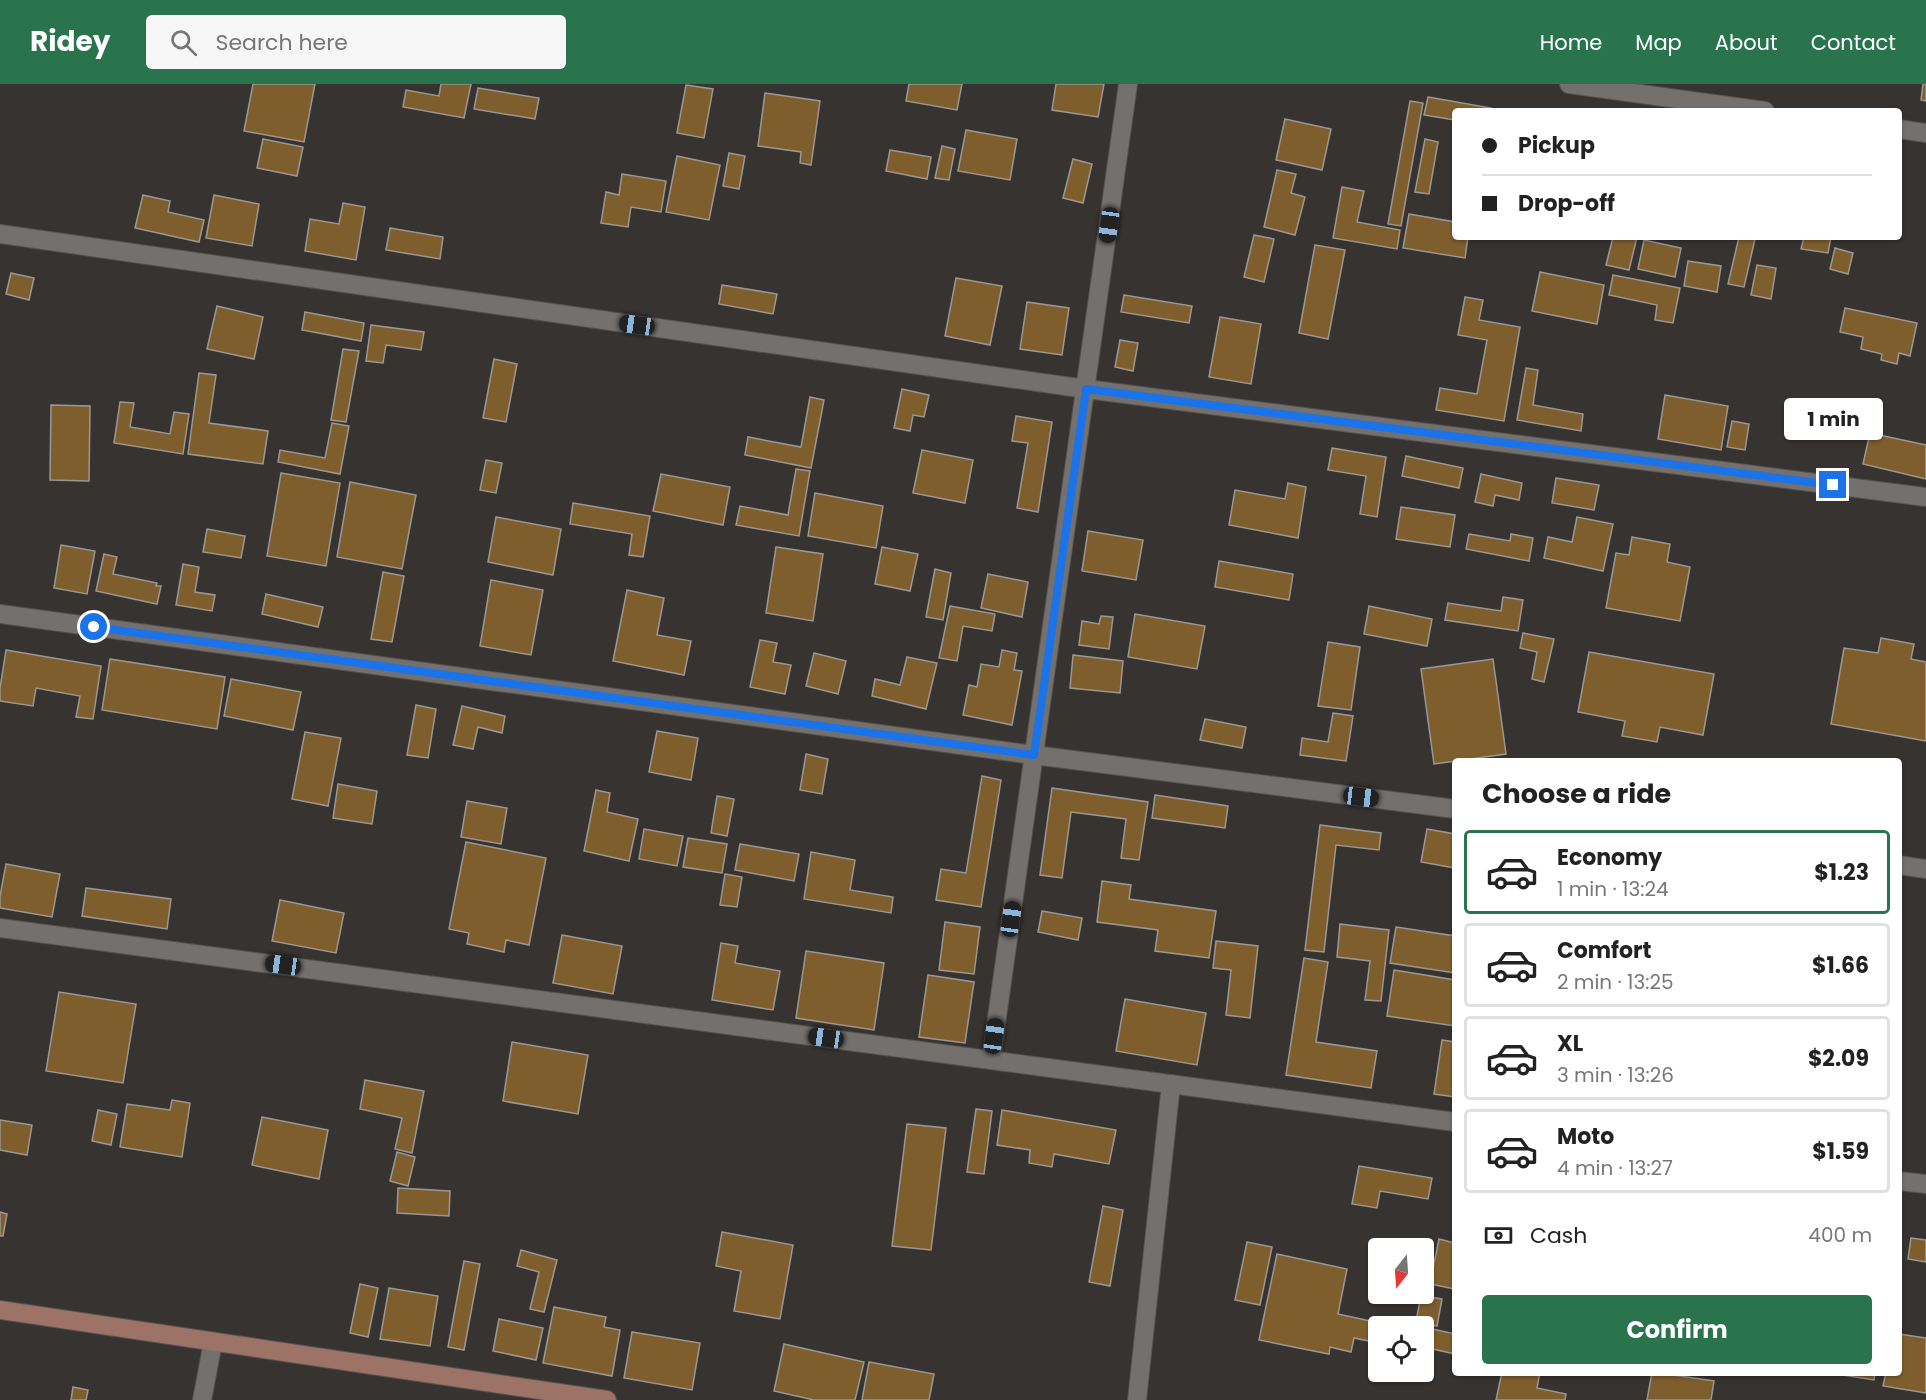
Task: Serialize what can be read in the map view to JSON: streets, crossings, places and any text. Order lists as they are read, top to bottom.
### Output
{
  "north": "bottom",
  "page": {
    "header": "Ridey",
    "search": "Search here",
    "nav": [
      "Home",
      "Map",
      "About",
      "Contact"
    ],
    "banner": ["Pickup", "Drop-off"],
    "bubble": "1 min",
    "heading": "Choose a ride",
    "list": [
      {
        "name": "Economy",
        "note": "1 min · 13:24",
        "value": "$1.23"
      },
      {
        "name": "Comfort",
        "note": "2 min · 13:25",
        "value": "$1.66"
      },
      {
        "name": "XL",
        "note": "3 min · 13:26",
        "value": "$2.09"
      },
      {
        "name": "Moto",
        "note": "4 min · 13:27",
        "value": "$1.59"
      }
    ],
    "pay": ["Cash", "400 m"],
    "buttons": "Confirm"
  }
}
